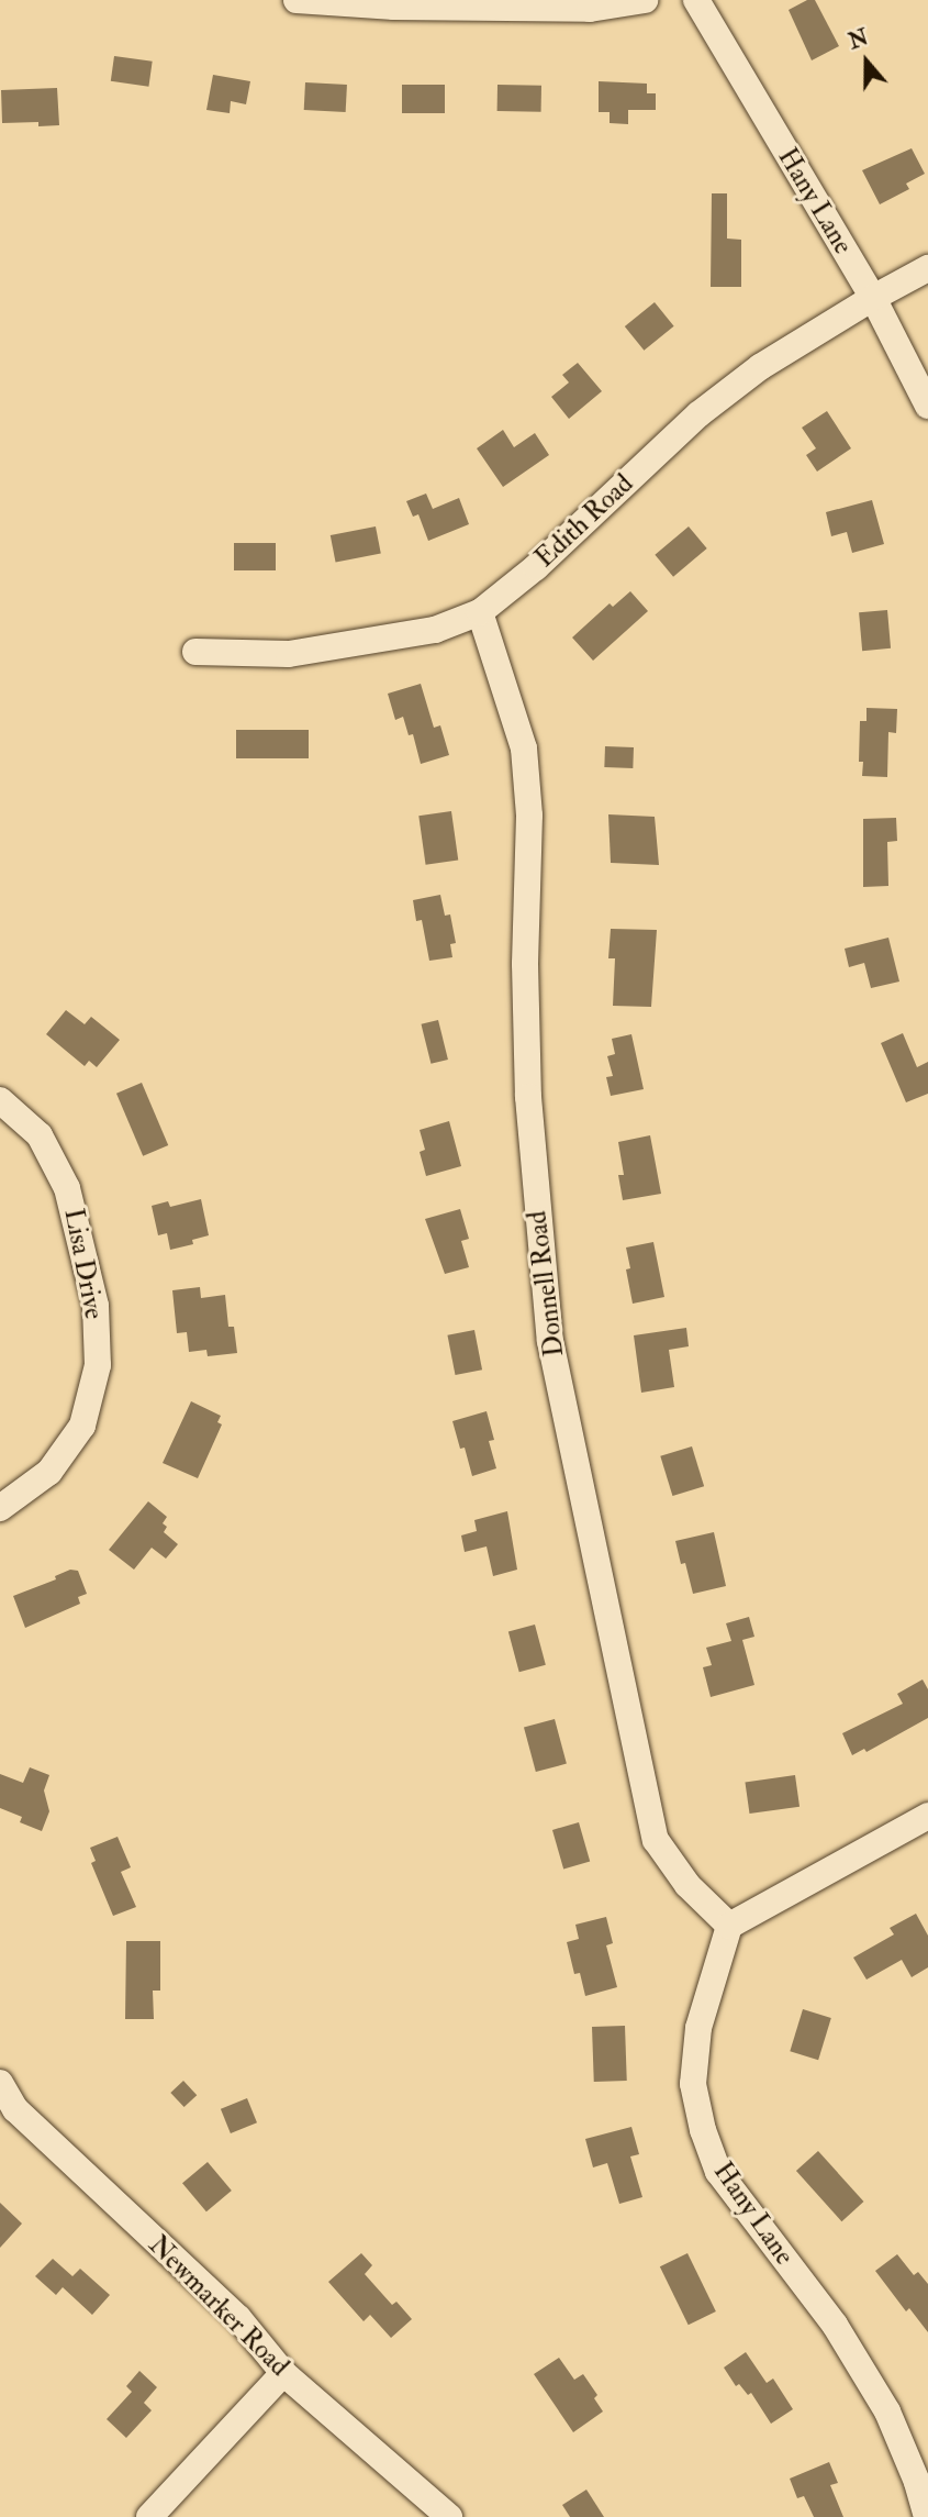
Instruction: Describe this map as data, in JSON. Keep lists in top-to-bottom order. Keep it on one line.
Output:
{"streets":{"street":["Hany Lane","Edith Road","Lisa Drive","Donnell Road","Newmarker Road"]},"crossings":[["Hany Lane","Edith Road"],["Hany Lane","Donnell Road"],["Edith Road","Donnell Road"]],"north":"top"}
